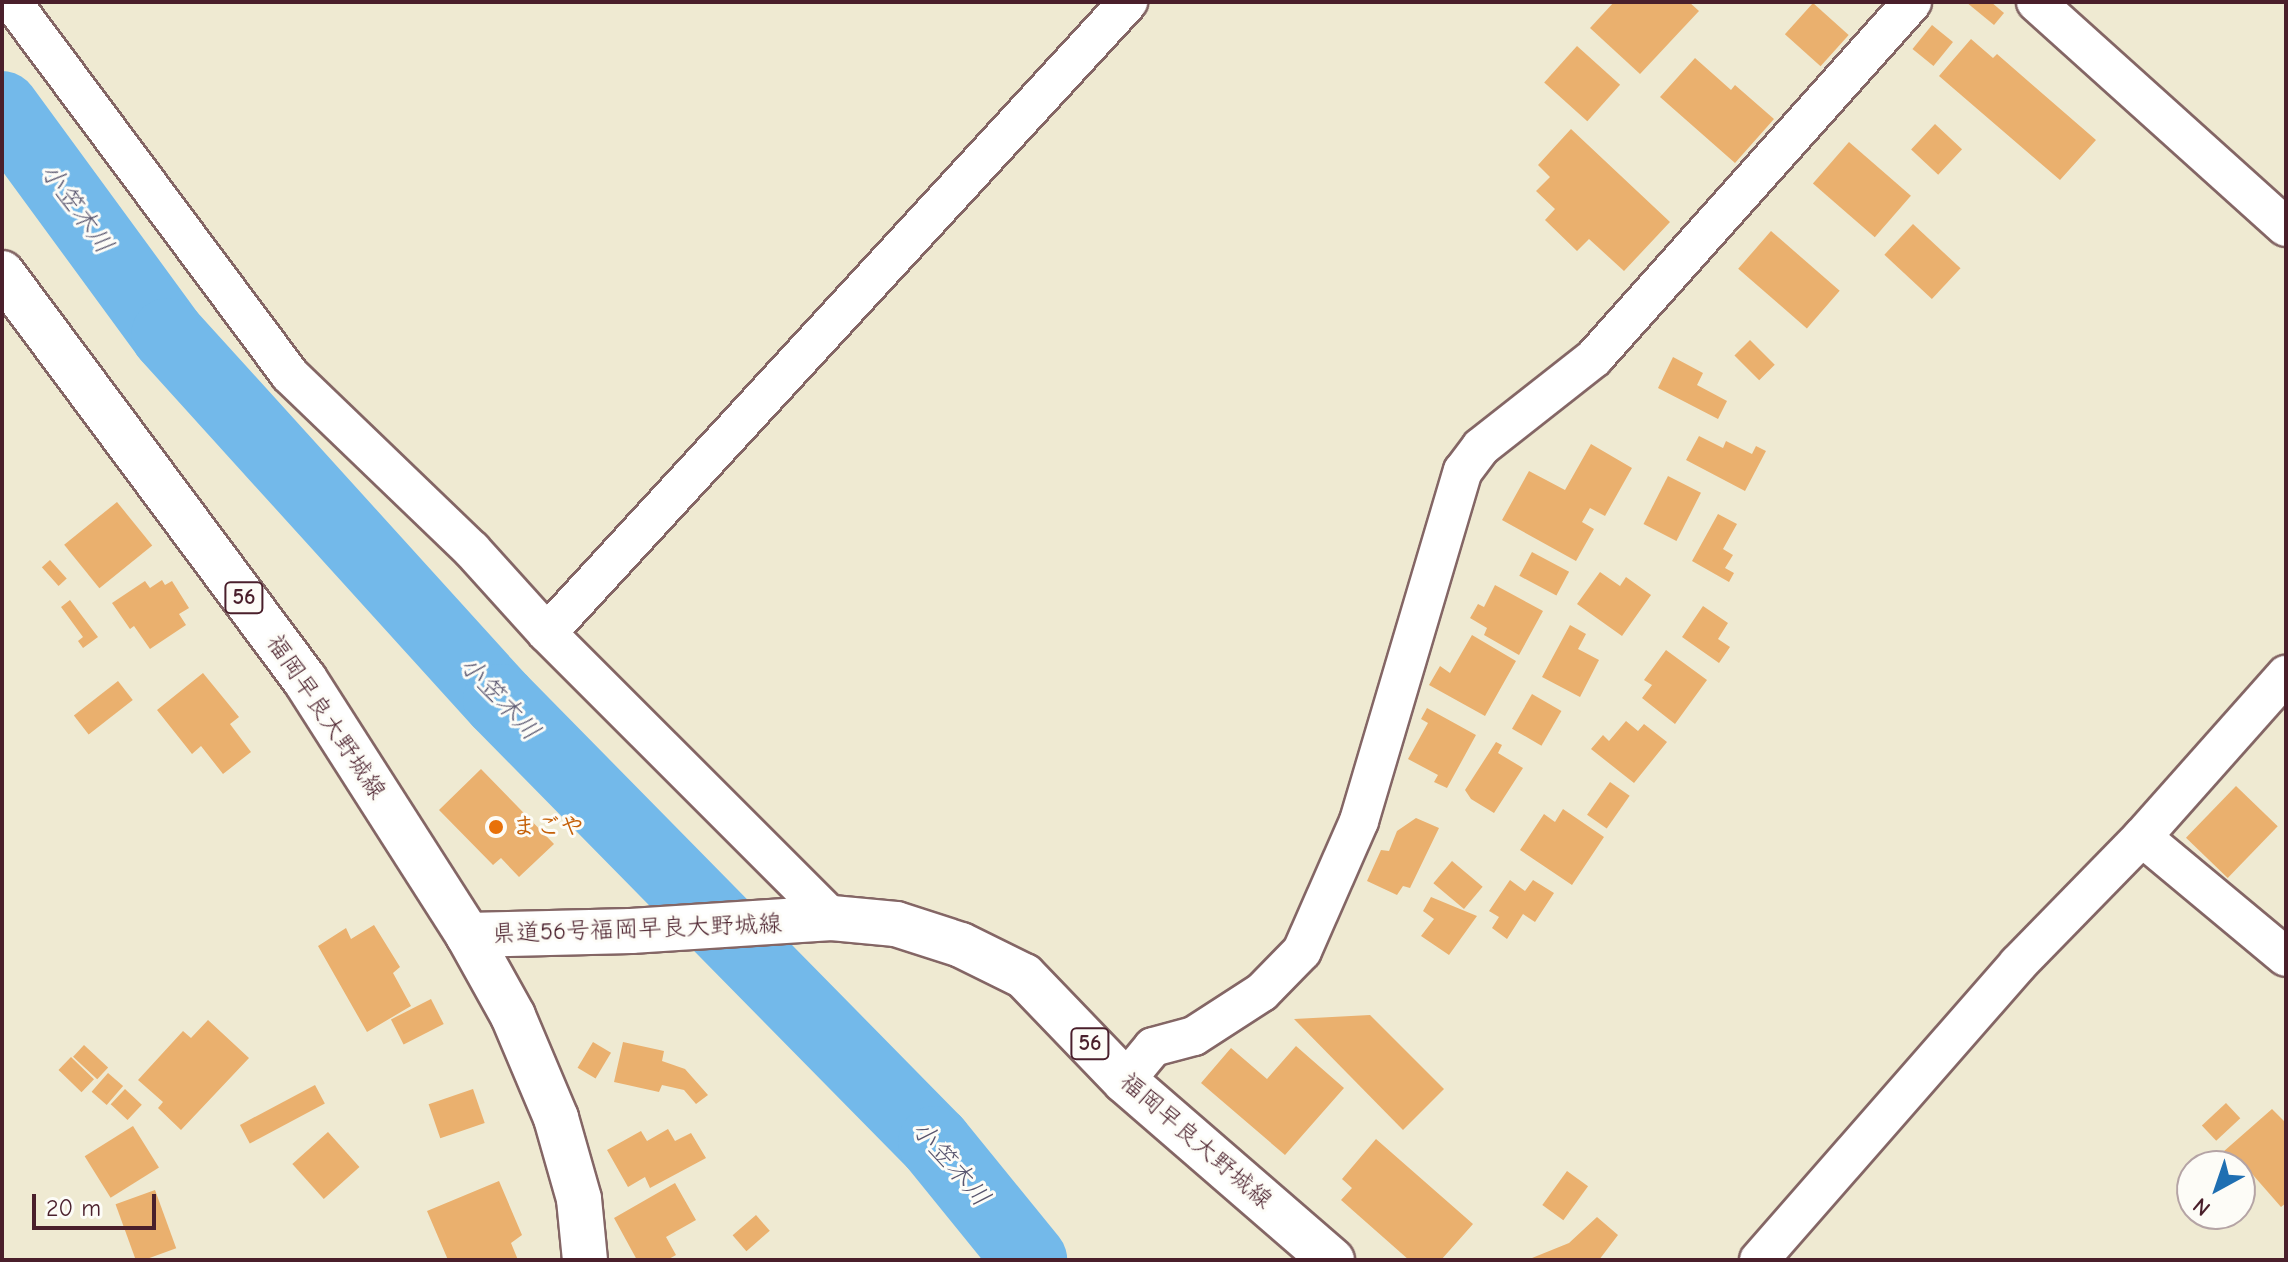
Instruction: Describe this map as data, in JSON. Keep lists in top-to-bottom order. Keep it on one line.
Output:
{"streets":{"main road":["56","福岡早良大野城線","県道56号福岡早良大野城線"]},"crossings":[["福岡早良大野城線","県道56号福岡早良大野城線"]],"water":["小笠木川"],"places":["まごや"],"scale_bar":"20 m","north":"bottom left"}
